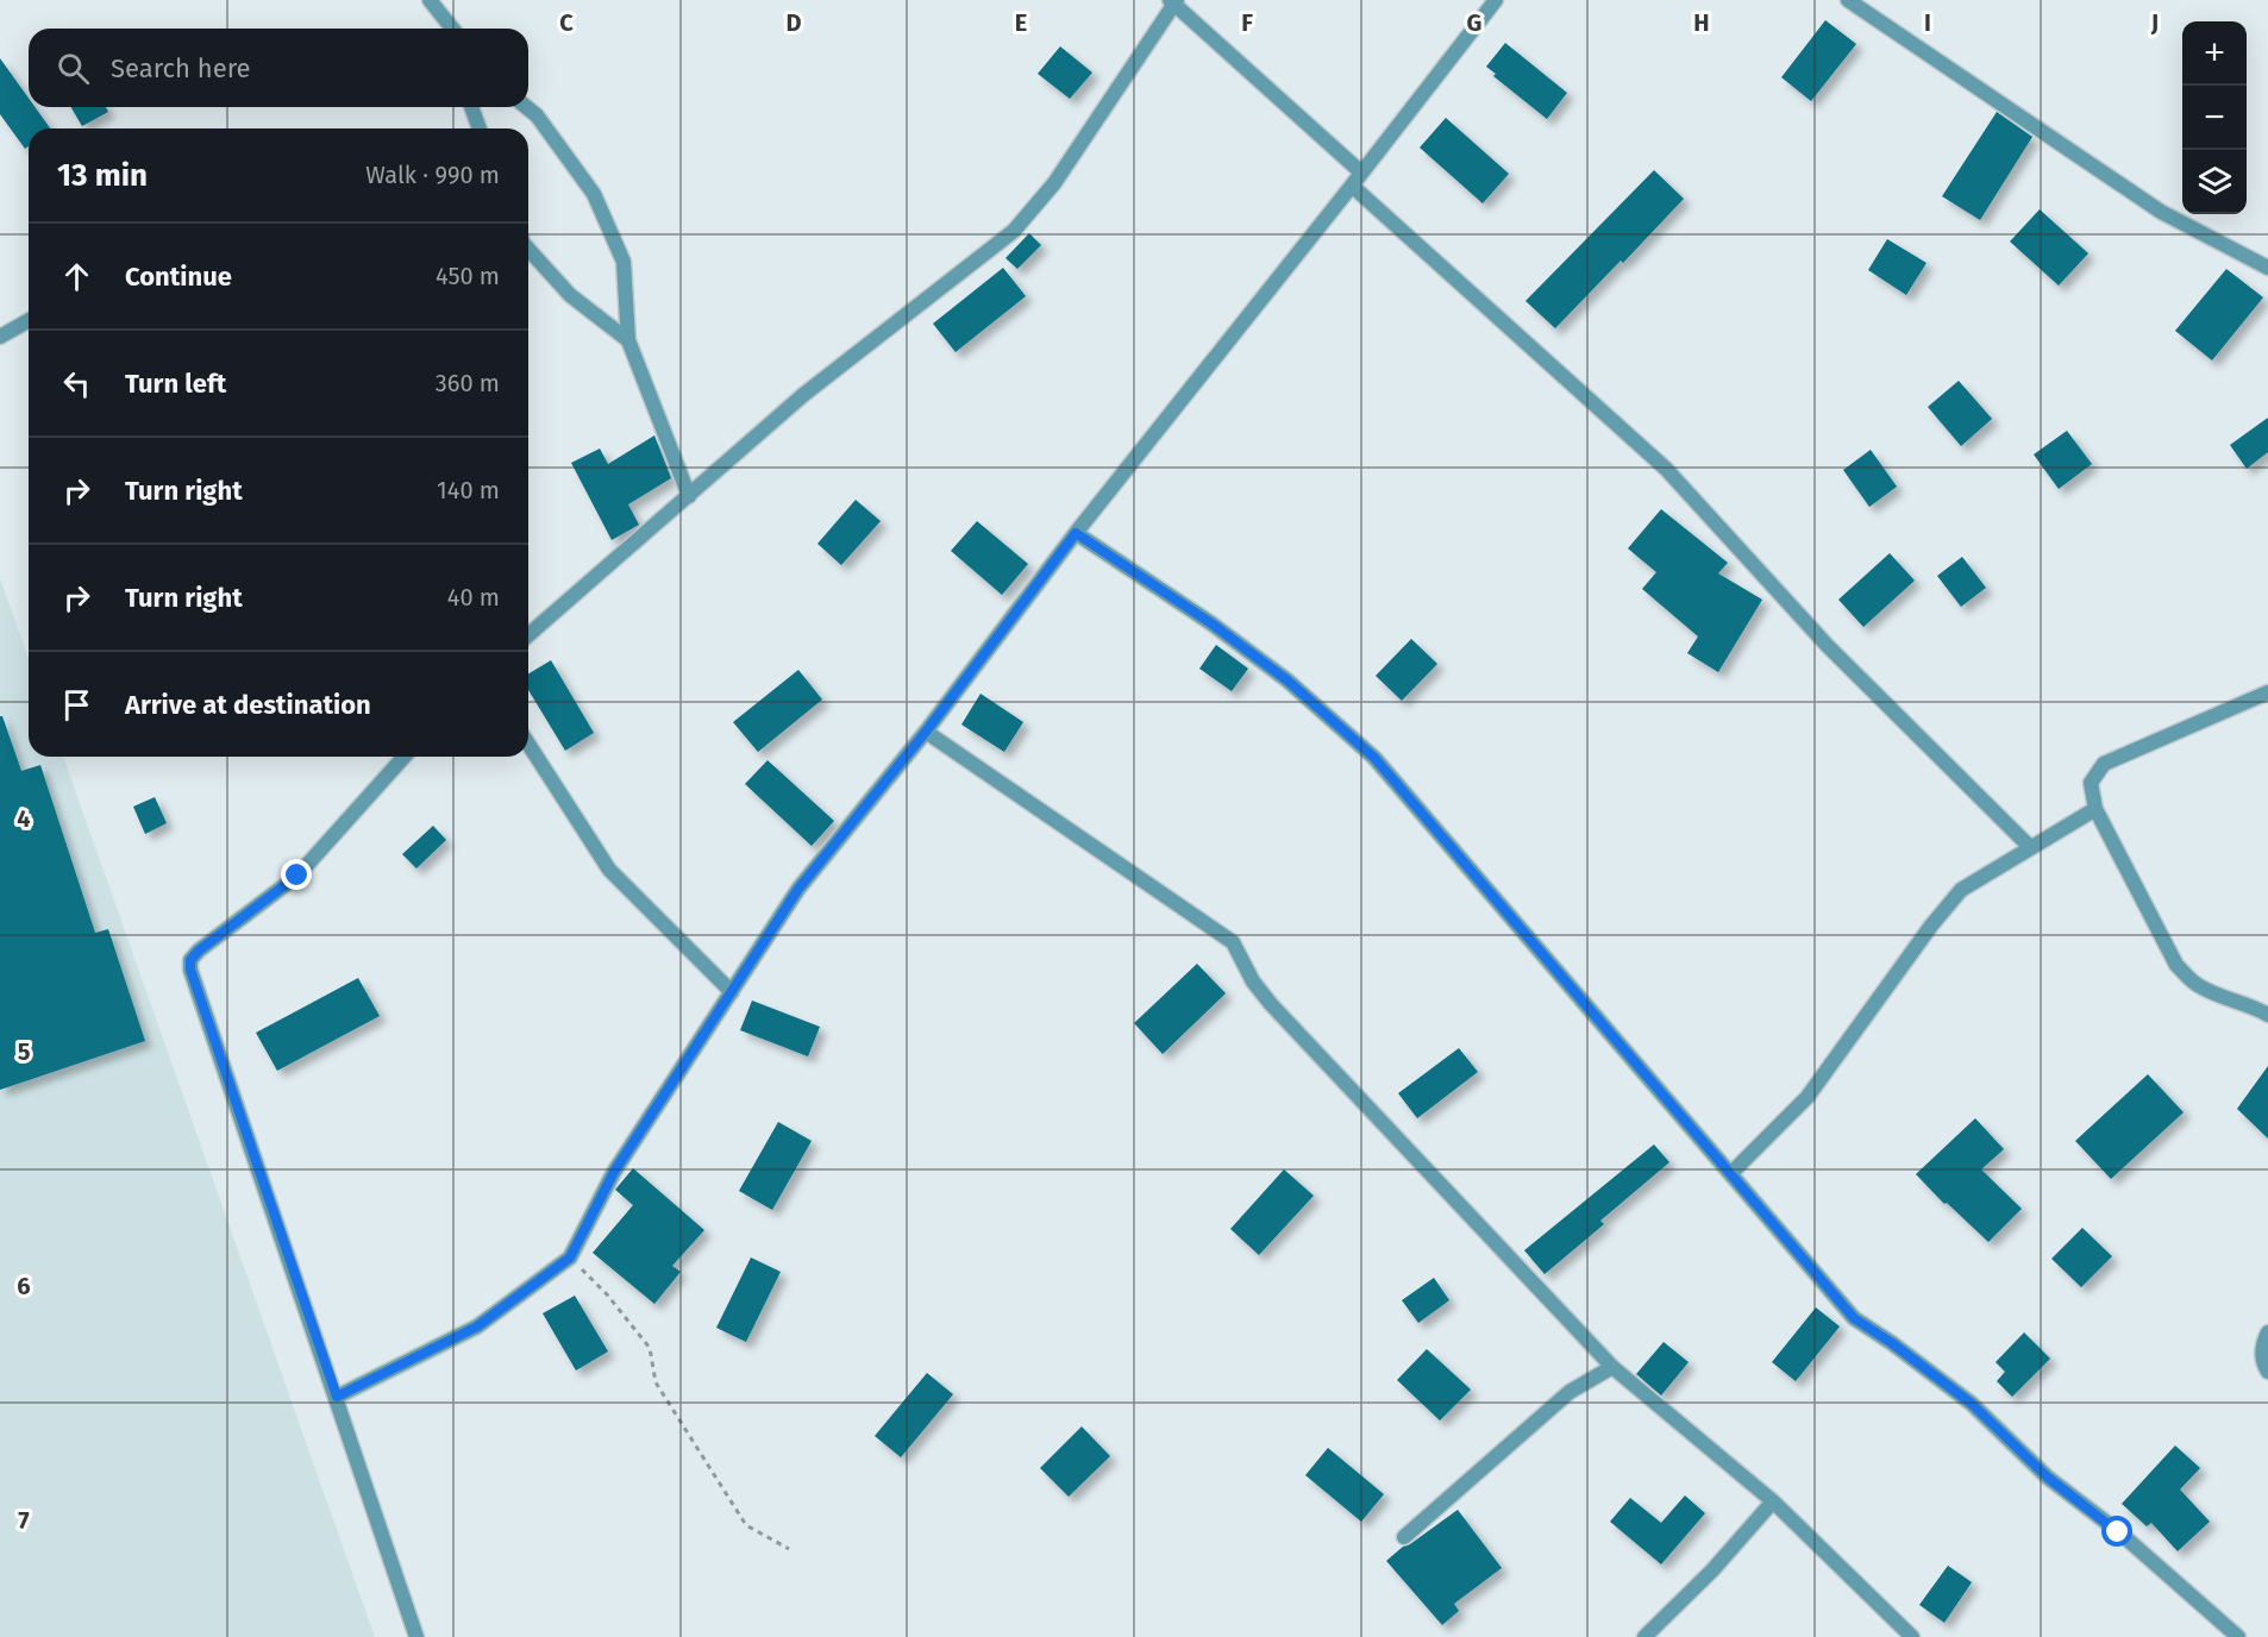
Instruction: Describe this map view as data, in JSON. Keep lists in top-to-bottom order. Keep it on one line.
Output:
{"page":{"map_buttons":["+","−"],"search":"Search here","heading":["13 min","Walk · 990 m"],"list":[["Continue","450 m"],["Turn left","360 m"],["Turn right","140 m"],["Turn right","40 m"],"Arrive at destination"]},"grid":{"columns":["C","D","E","F","G","H","I","J"],"rows":["4","5","6","7"]}}
